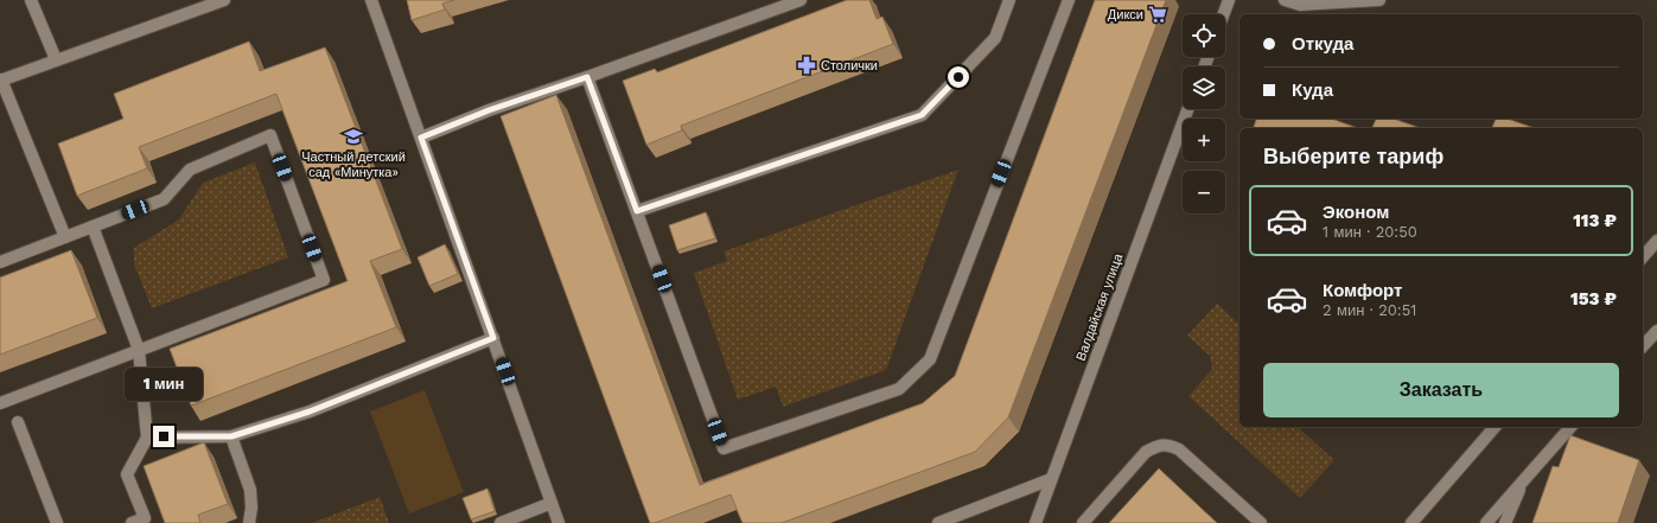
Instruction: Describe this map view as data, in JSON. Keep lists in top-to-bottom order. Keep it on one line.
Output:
{"streets":{"street":["Валдайская улица"]},"places":{"supermarket":["Дикси"],"pharmacy":["Столички"],"school or university":["Частный детский сад «Минутка»"]},"page":{"map_buttons":["+","−"],"banner":["Откуда","Куда"],"heading":"Выберите тариф","list":[{"name":"Эконом","note":"1 мин · 20:50","value":"113 ₽"},{"name":"Комфорт","note":"2 мин · 20:51","value":"153 ₽"}],"buttons":"Заказать","bubble":"1 мин"}}
